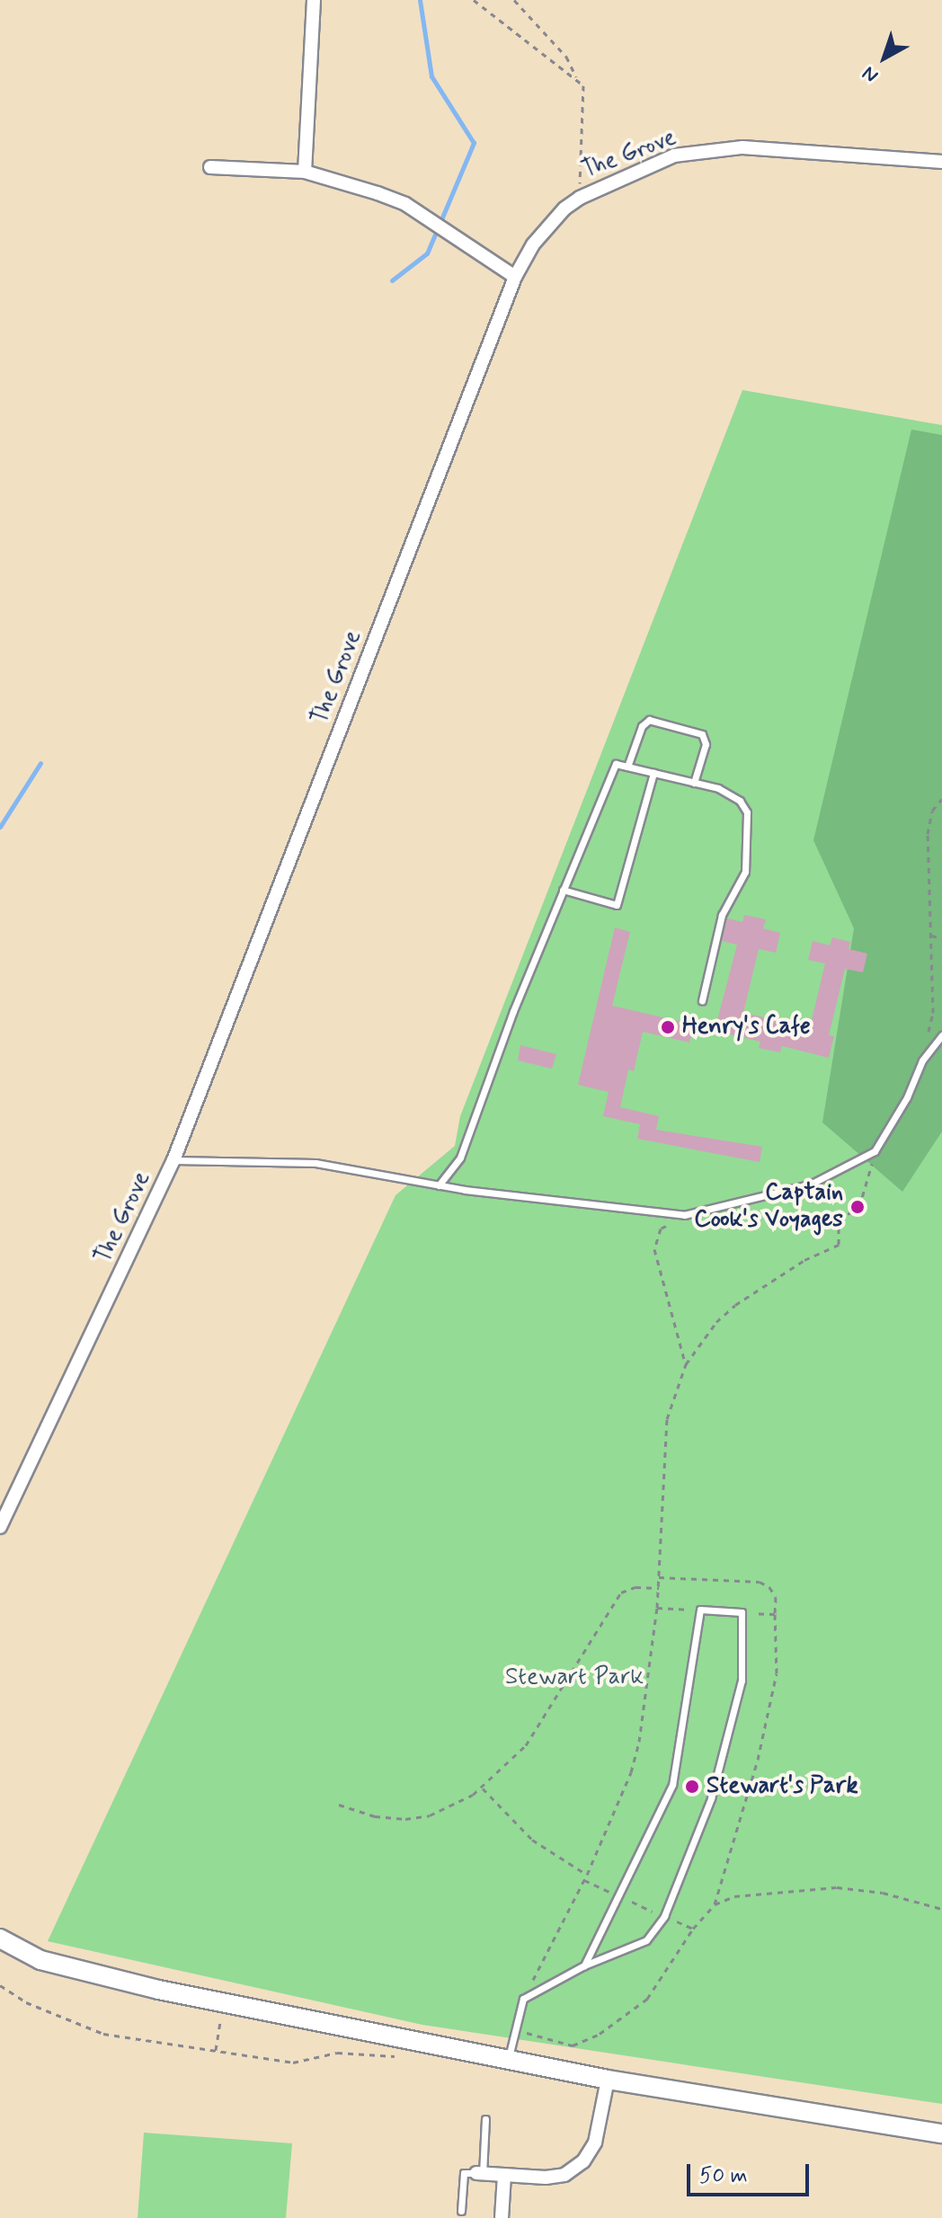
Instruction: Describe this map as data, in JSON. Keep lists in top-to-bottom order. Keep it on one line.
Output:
{"streets":{"street":["The Grove"]},"parks":["Stewart Park"],"places":["Henry's Cafe","Captain Cook's Voyages","Stewart's Park"],"scale_bar":"50 m","north":"bottom left"}
